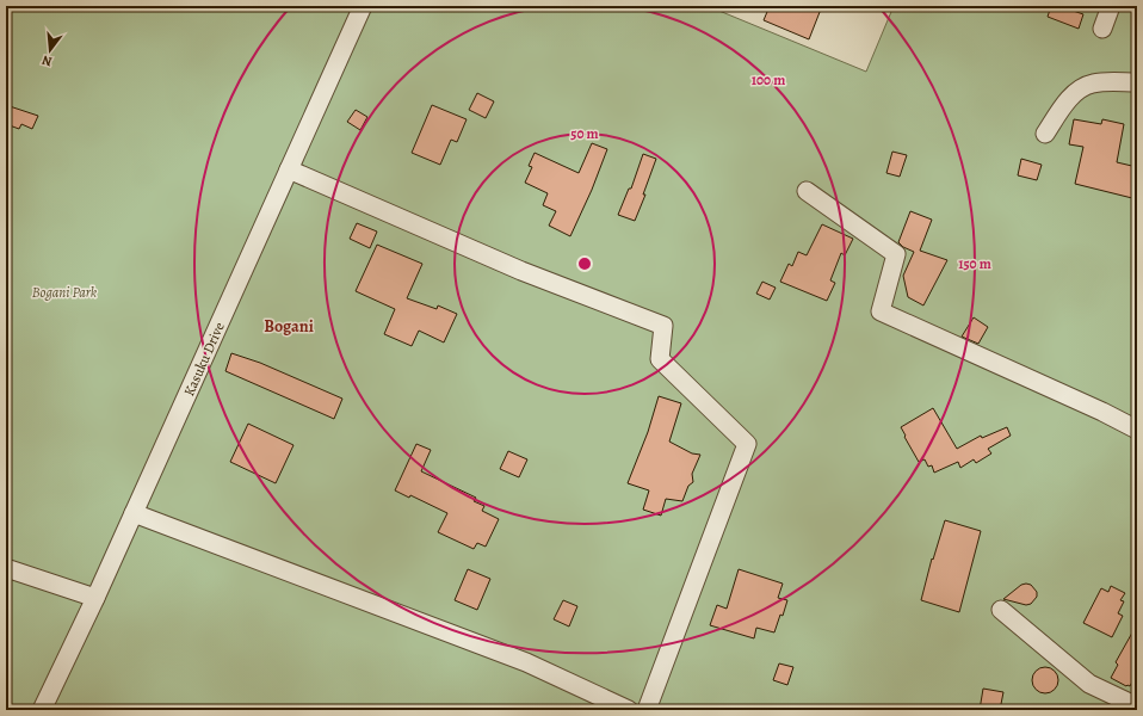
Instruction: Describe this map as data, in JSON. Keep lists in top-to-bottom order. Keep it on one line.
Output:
{"streets":{"street":["Kasuku Drive"]},"districts":["Bogani"],"parks":["Bogani Park"],"north":"bottom","rings":["100 m","50 m","150 m"]}
